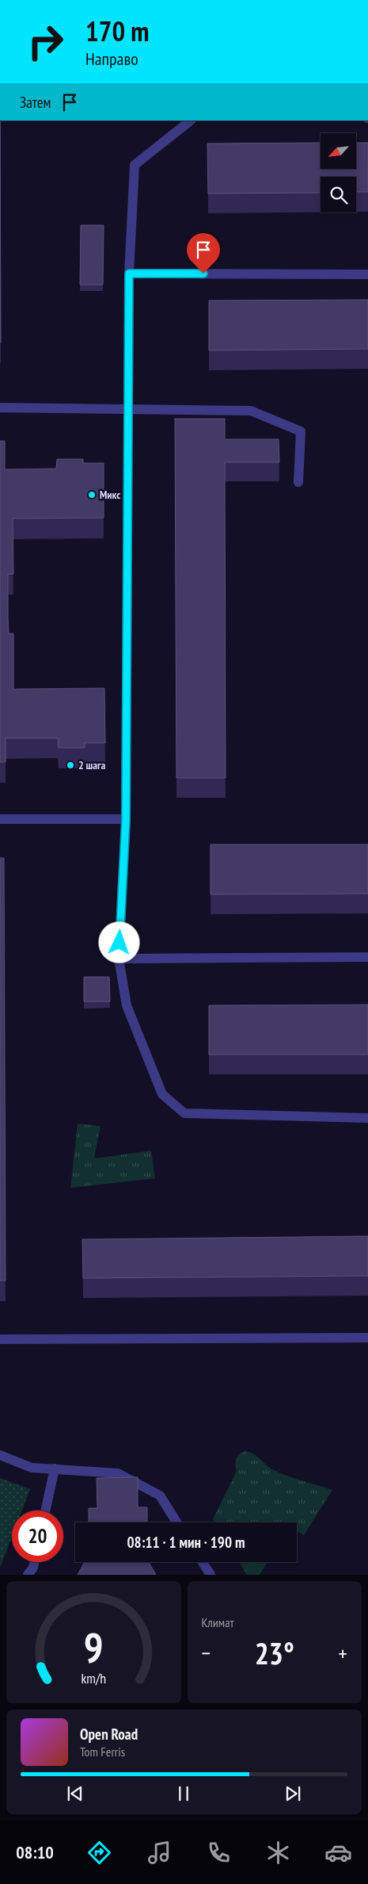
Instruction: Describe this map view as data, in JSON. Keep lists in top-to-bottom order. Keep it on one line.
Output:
{"places":["Микс","2 шага"],"north":"bottom left","page":{"turn":["170 m","Направо"],"then":"Затем","limit":"20","trip":"08:11 · 1 мин · 190 m","tile":"Климат","heat":["−","23°","+"],"song":["Open Road","Tom Ferris"],"tabs":"08:10","gauge":["9","km/h"]}}
